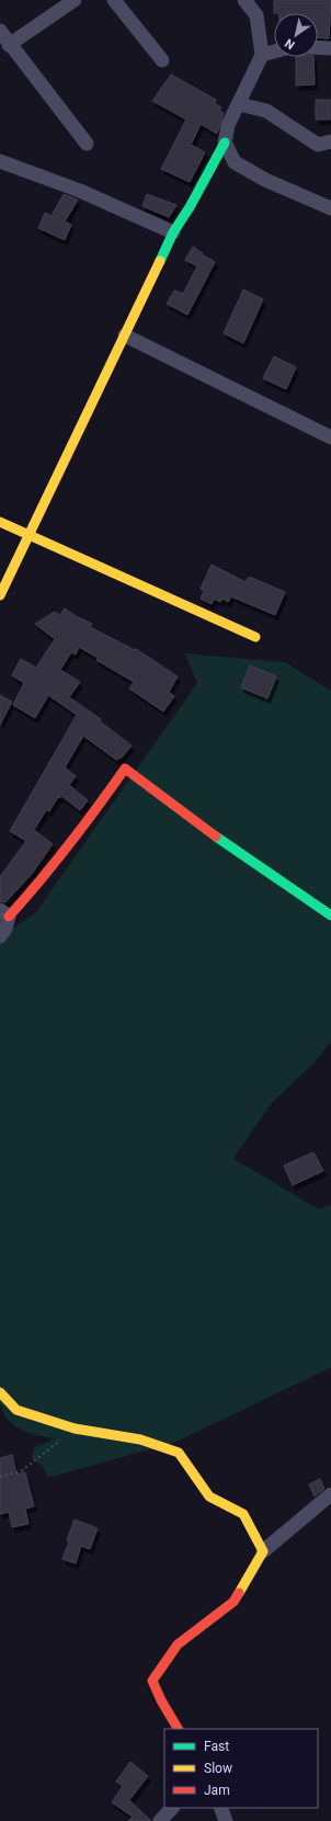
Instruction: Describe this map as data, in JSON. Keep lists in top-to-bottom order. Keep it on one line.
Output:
{"legend":["Fast","Slow","Jam"],"north":"bottom left"}
